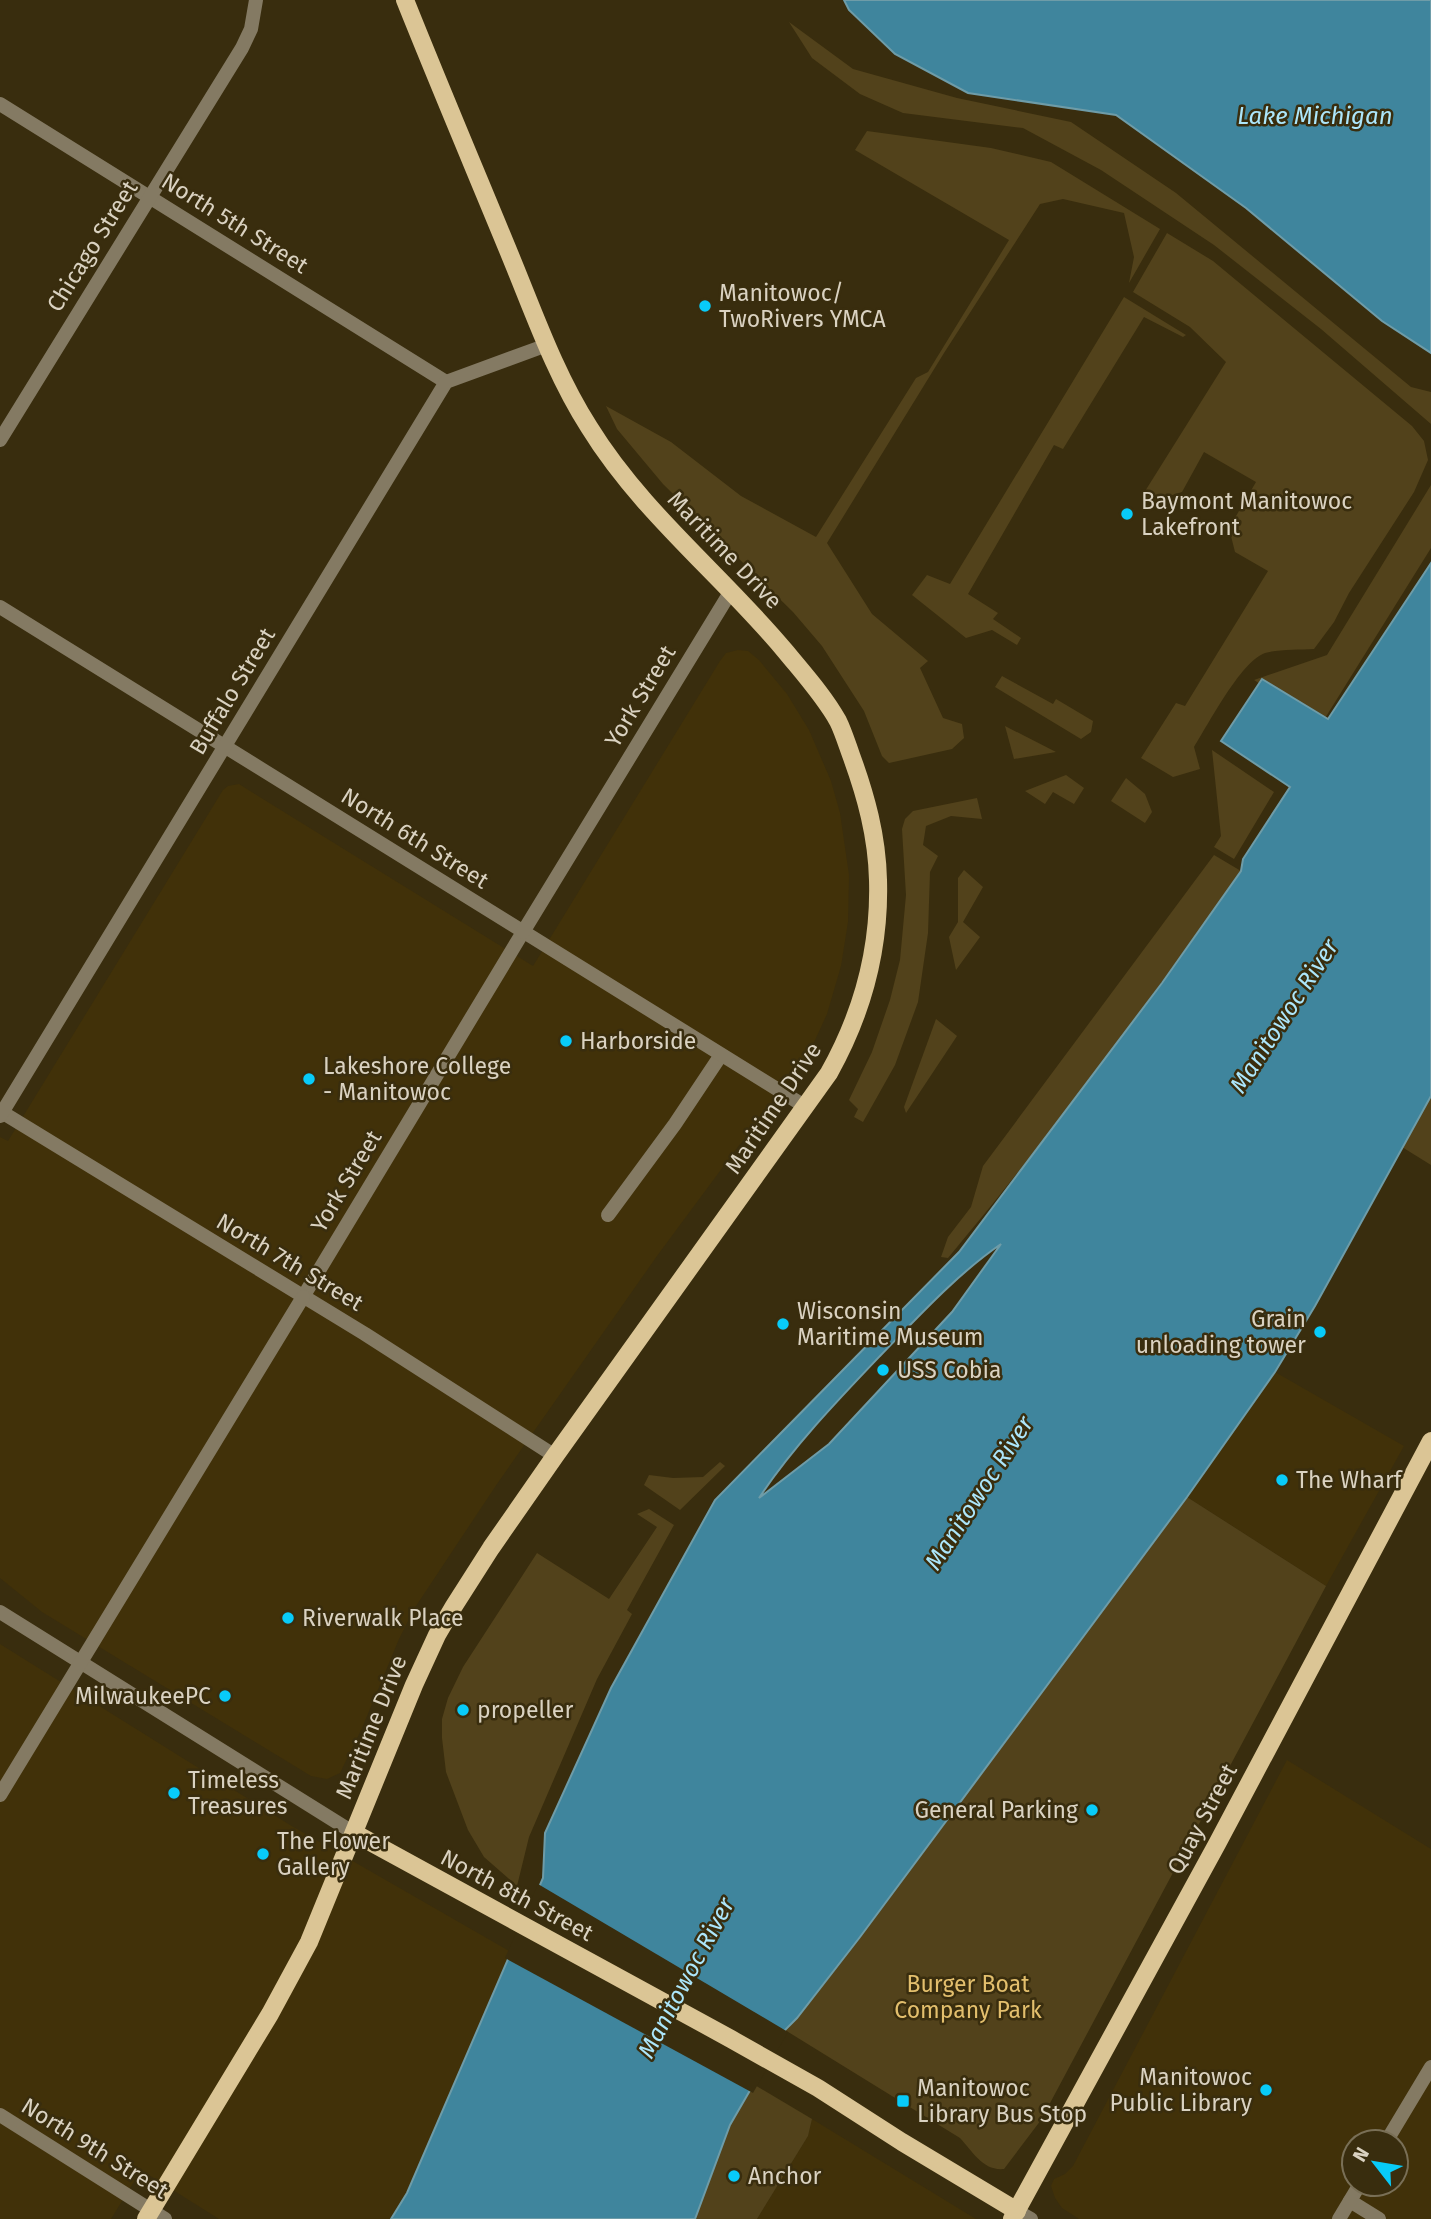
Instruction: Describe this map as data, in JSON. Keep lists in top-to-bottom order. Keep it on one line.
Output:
{"streets":{"main road":["Maritime Drive","Quay Street","North 8th Street"],"street":["North 5th Street","Chicago Street","Buffalo Street","York Street","North 6th Street","North 7th Street","North 9th Street"]},"crossings":[["North 5th Street","Chicago Street"],["North 5th Street","Buffalo Street"],["Maritime Drive","York Street"],["Maritime Drive","North 6th Street"],["Maritime Drive","North 7th Street"],["Maritime Drive","North 8th Street"],["Maritime Drive","North 9th Street"],["Buffalo Street","North 6th Street"],["Buffalo Street","North 7th Street"],["York Street","North 6th Street"],["York Street","North 7th Street"],["York Street","North 8th Street"],["Quay Street","North 8th Street"]],"water":["Lake Michigan","Manitowoc River"],"parks":["Burger Boat Company Park"],"places":{"other":["Manitowoc/ TwoRivers YMCA","Baymont Manitowoc Lakefront","Harborside","Lakeshore College - Manitowoc","Wisconsin Maritime Museum","Grain unloading tower","USS Cobia","The Wharf","Riverwalk Place","MilwaukeePC","propeller","Timeless Treasures","General Parking","The Flower Gallery","Manitowoc Public Library","Anchor"],"transit":["Manitowoc Library Bus Stop"]},"north":"top left"}
